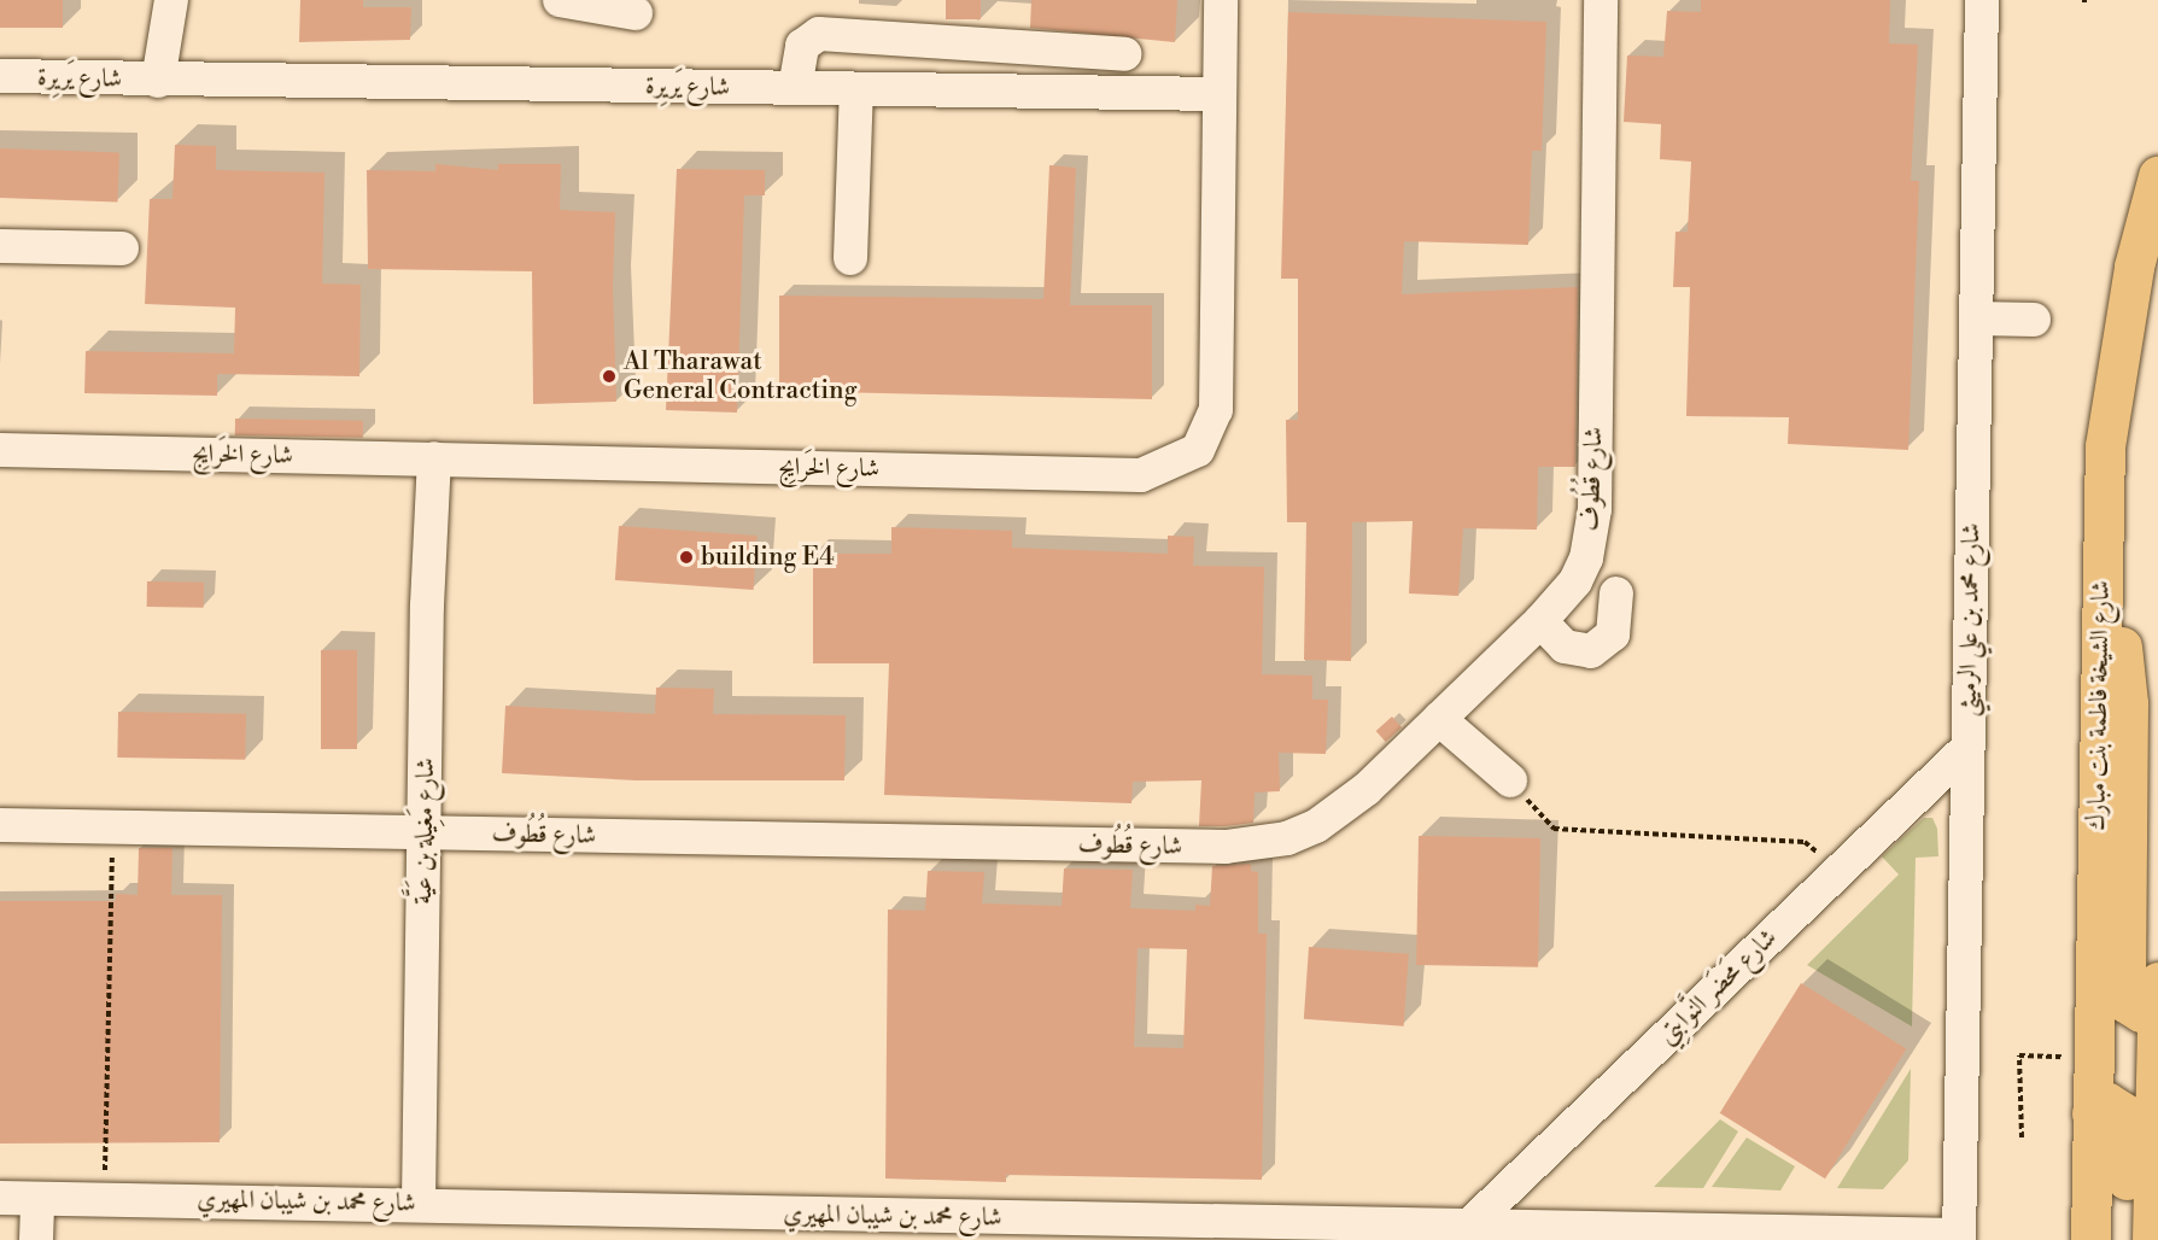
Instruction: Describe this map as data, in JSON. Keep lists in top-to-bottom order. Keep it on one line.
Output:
{"streets":{"main road":["شارع الشيخة فاطمة بنت مبارك"],"street":["شارع يَريِرة","شارع الخَرايِج","شارع قُطُوف","شارع محمد بن علي الرميثي","شارع مَغِيلة بن عَيَّة","شارع مَحضَر النَّوابتِي","شارع محمد بن شيبان المهيري"]},"crossings":[["شارع يَريِرة","شارع الخَرايِج"],["شارع الخَرايِج","شارع مَغِيلة بن عَيَّة"],["شارع قُطُوف","شارع مَغِيلة بن عَيَّة"],["شارع محمد بن علي الرميثي","شارع مَحضَر النَّوابتِي"],["شارع محمد بن علي الرميثي","شارع محمد بن شيبان المهيري"],["شارع مَغِيلة بن عَيَّة","شارع محمد بن شيبان المهيري"],["شارع مَحضَر النَّوابتِي","شارع محمد بن شيبان المهيري"]],"places":["Al Tharawat General Contracting","building E4"]}
